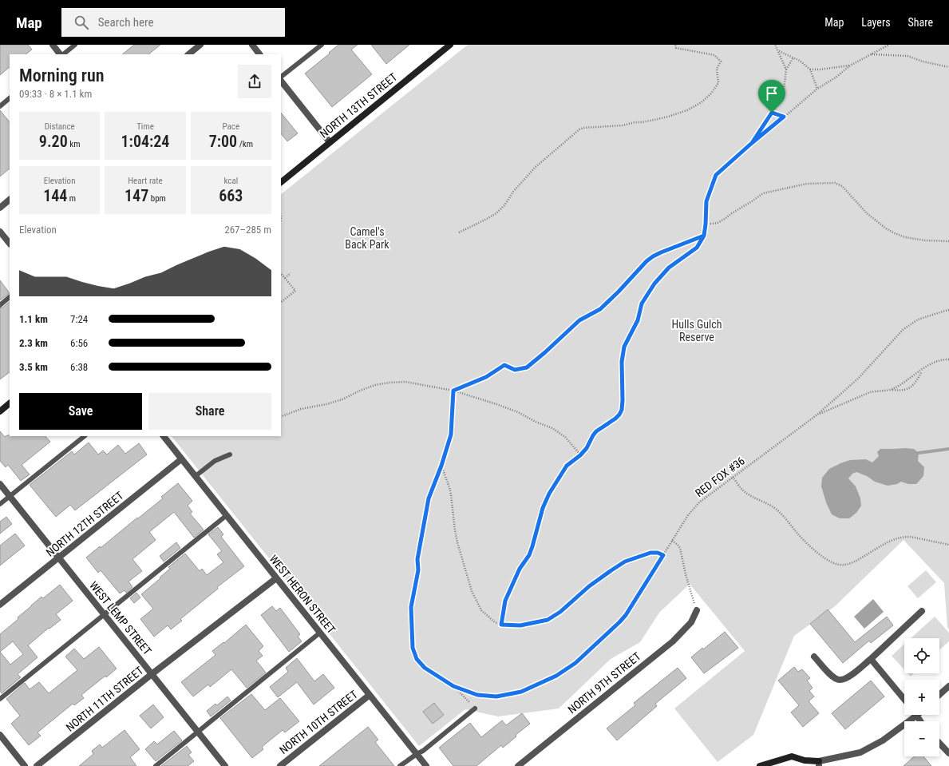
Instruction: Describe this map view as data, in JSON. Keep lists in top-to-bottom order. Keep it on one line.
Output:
{"streets":{"street":["NORTH 13TH STREET","NORTH 12TH STREET","WEST HERON STREET","WEST LEMP STREET","NORTH 9TH STREET","NORTH 11TH STREET","NORTH 10TH STREET"],"path":["RED FOX #36"]},"crossings":[["NORTH 12TH STREET","WEST HERON STREET"],["NORTH 12TH STREET","WEST LEMP STREET"],["WEST HERON STREET","NORTH 11TH STREET"],["WEST HERON STREET","NORTH 10TH STREET"],["WEST LEMP STREET","NORTH 11TH STREET"]],"parks":["Camel's Back Park","Hulls Gulch Reserve"],"page":{"header":"Map","search":"Search here","nav":["Map","Layers","Share"],"heading":["Morning run","09:33 · 8 × 1.1 km"],"stats":[["Distance","9.20 km"],["Time","1:04:24"],["Pace","7:00 /km"],["Elevation","144 m"],["Heart rate","147 bpm"],["kcal","663"]],"chart":["Elevation","267–285 m"],"list":[{"name":"1.1 km","note":"7:24"},{"name":"2.3 km","note":"6:56"},{"name":"3.5 km","note":"6:38"}],"buttons":["Save","Share"],"map_buttons":["+","−"]}}
